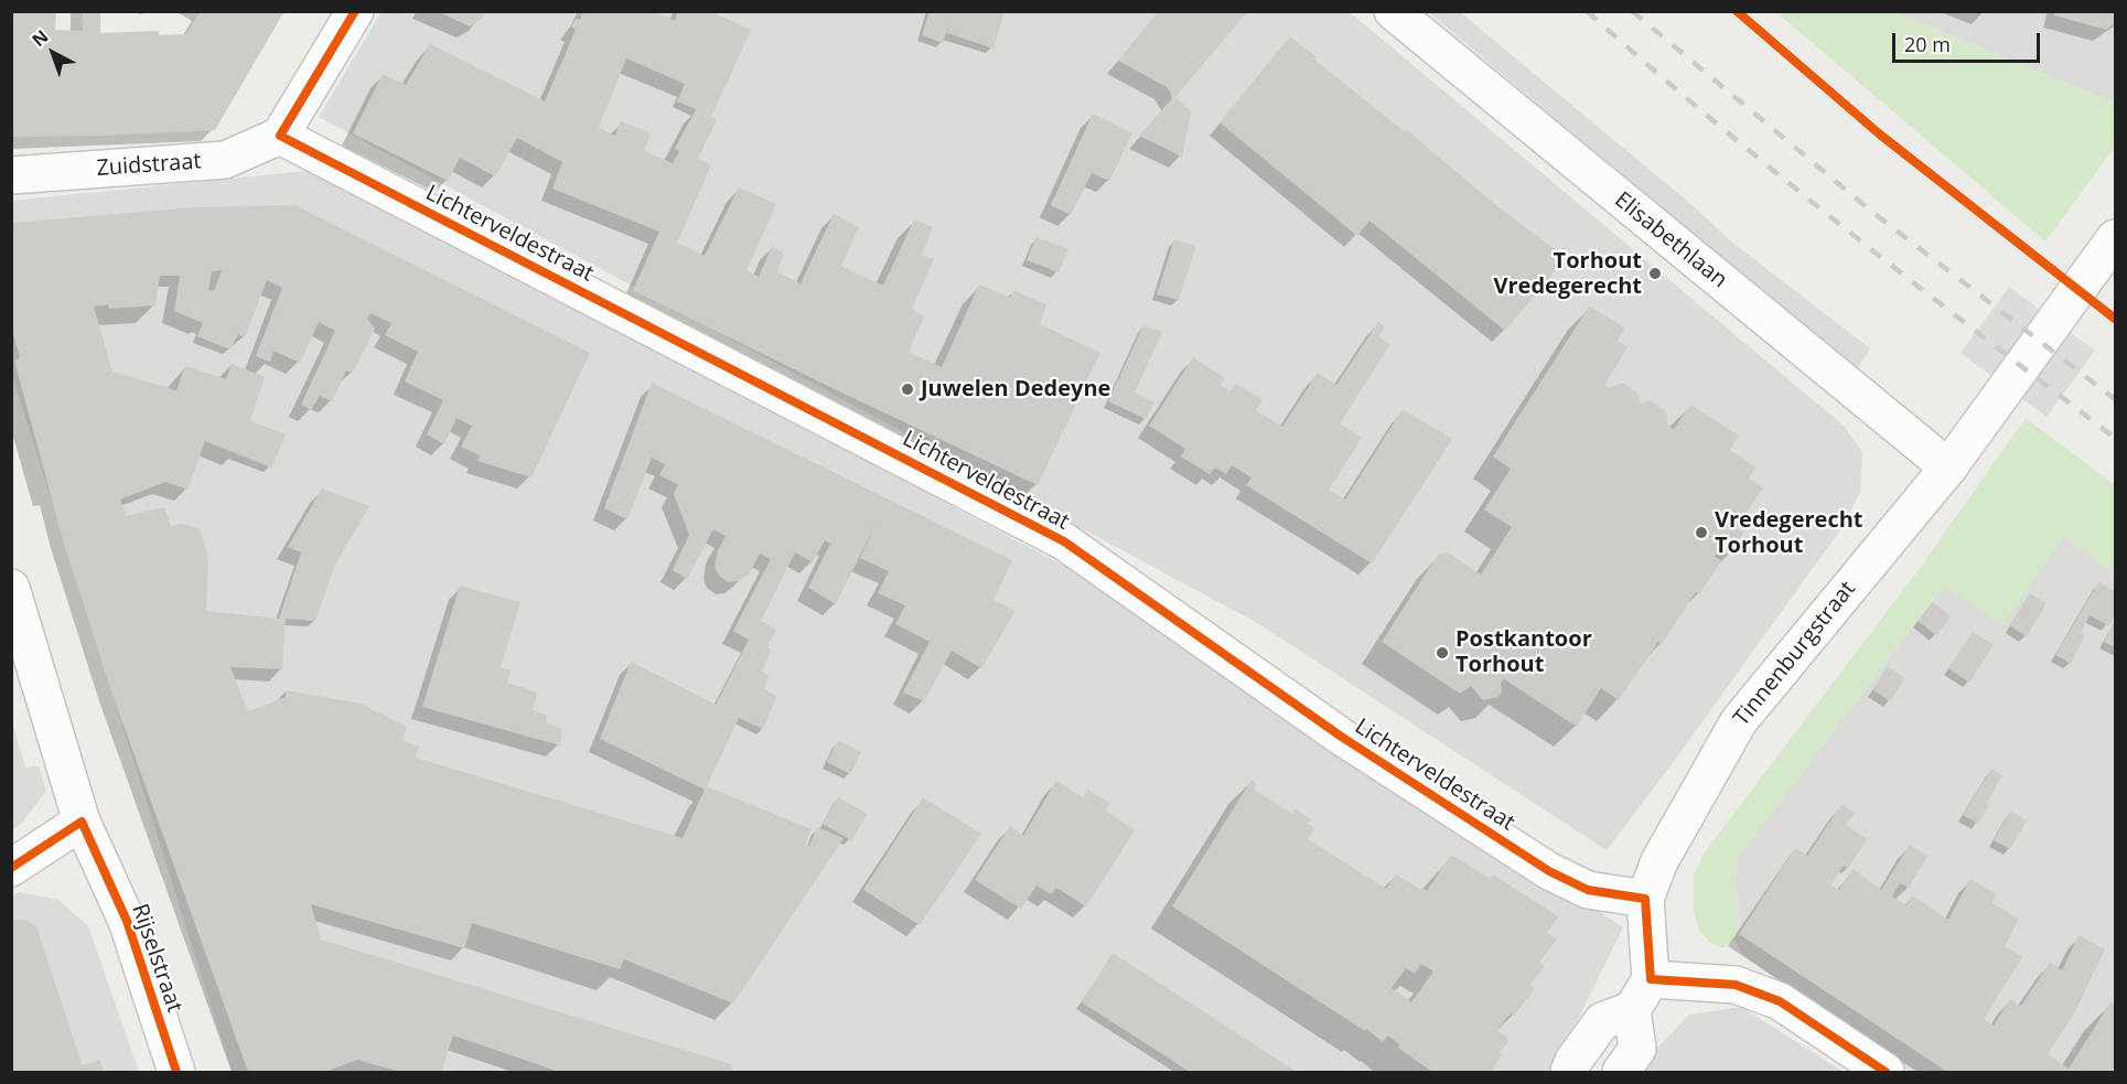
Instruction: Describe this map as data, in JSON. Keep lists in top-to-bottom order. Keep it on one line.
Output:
{"streets":{"street":["Zuidstraat","Lichterveldestraat","Elisabethlaan","Tinnenburgstraat","Rijselstraat"]},"crossings":[["Zuidstraat","Lichterveldestraat"],["Lichterveldestraat","Tinnenburgstraat"],["Elisabethlaan","Tinnenburgstraat"]],"places":["Torhout Vredegerecht","Juwelen Dedeyne","Vredegerecht Torhout","Postkantoor Torhout"],"scale_bar":"20 m","north":"top left"}
